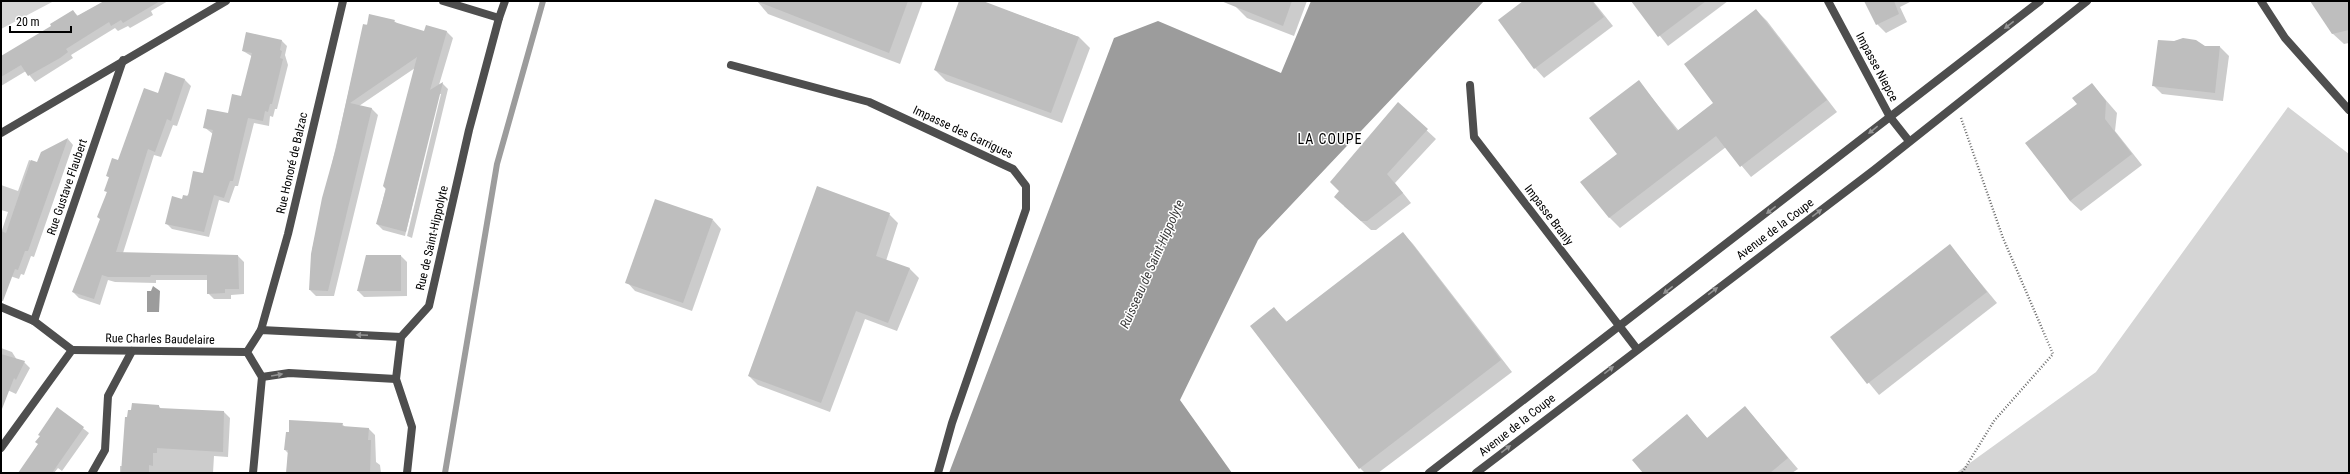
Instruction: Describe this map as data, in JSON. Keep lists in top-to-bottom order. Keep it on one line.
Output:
{"streets":{"street":["Impasse Niepce","Impasse des Garrigues","Rue Honoré de Balzac","Rue Gustave Flaubert","Impasse Branly","Avenue de la Coupe","Rue de Saint-Hippolyte","Rue Charles Baudelaire"]},"crossings":[["Impasse Niepce","Avenue de la Coupe"],["Impasse Branly","Avenue de la Coupe"]],"districts":["LA COUPE"],"water":["Ruisseau de Saint-Hippolyte"],"scale_bar":"20 m"}
